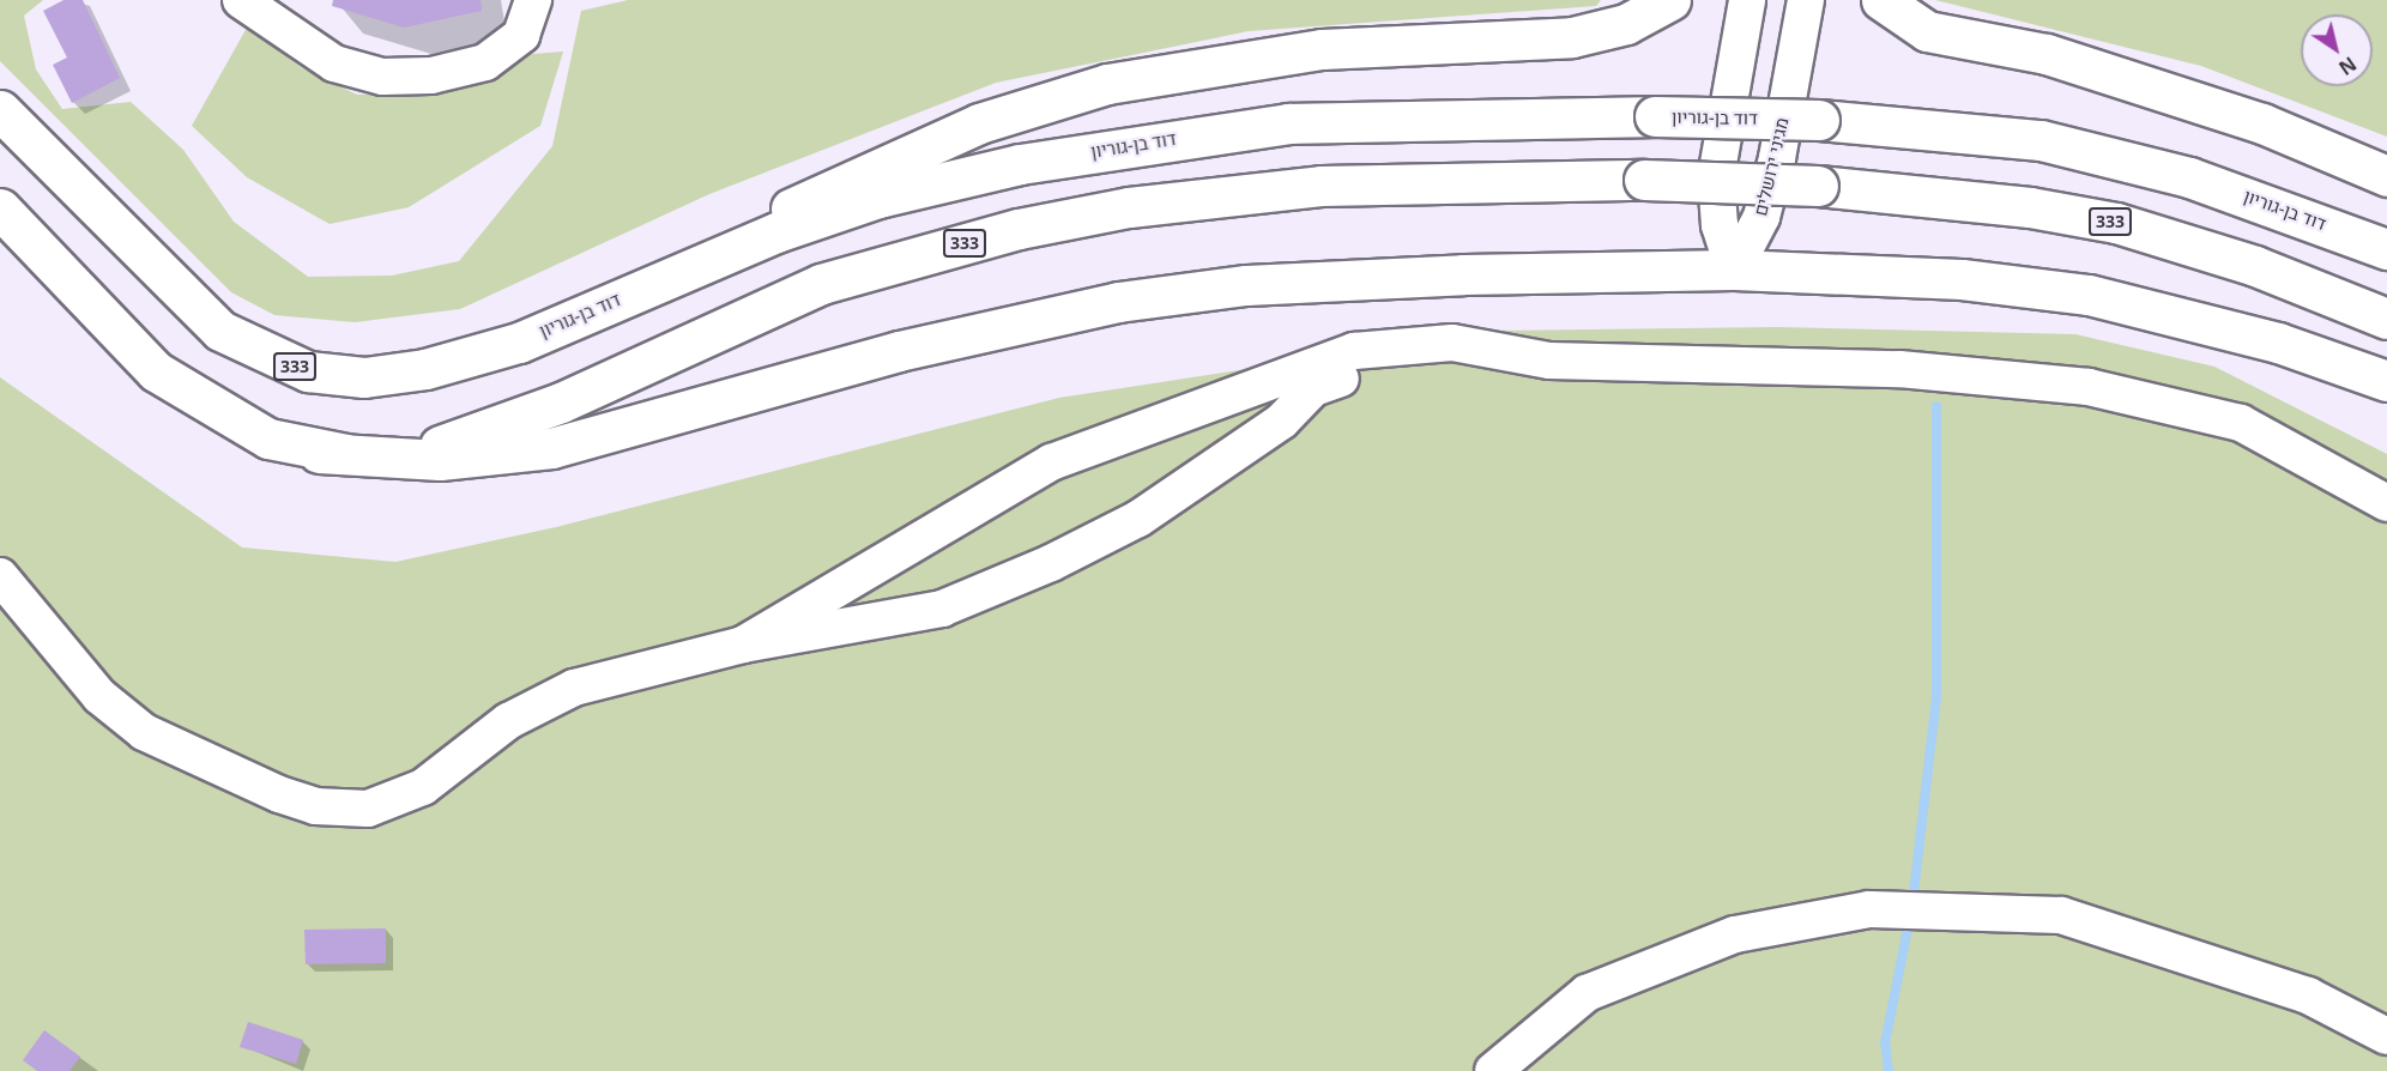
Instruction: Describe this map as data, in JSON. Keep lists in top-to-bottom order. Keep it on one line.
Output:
{"streets":{"main road":["דוד בן-גוריון","333"],"street":["מגיני ירושלים"]},"north":"bottom right"}
